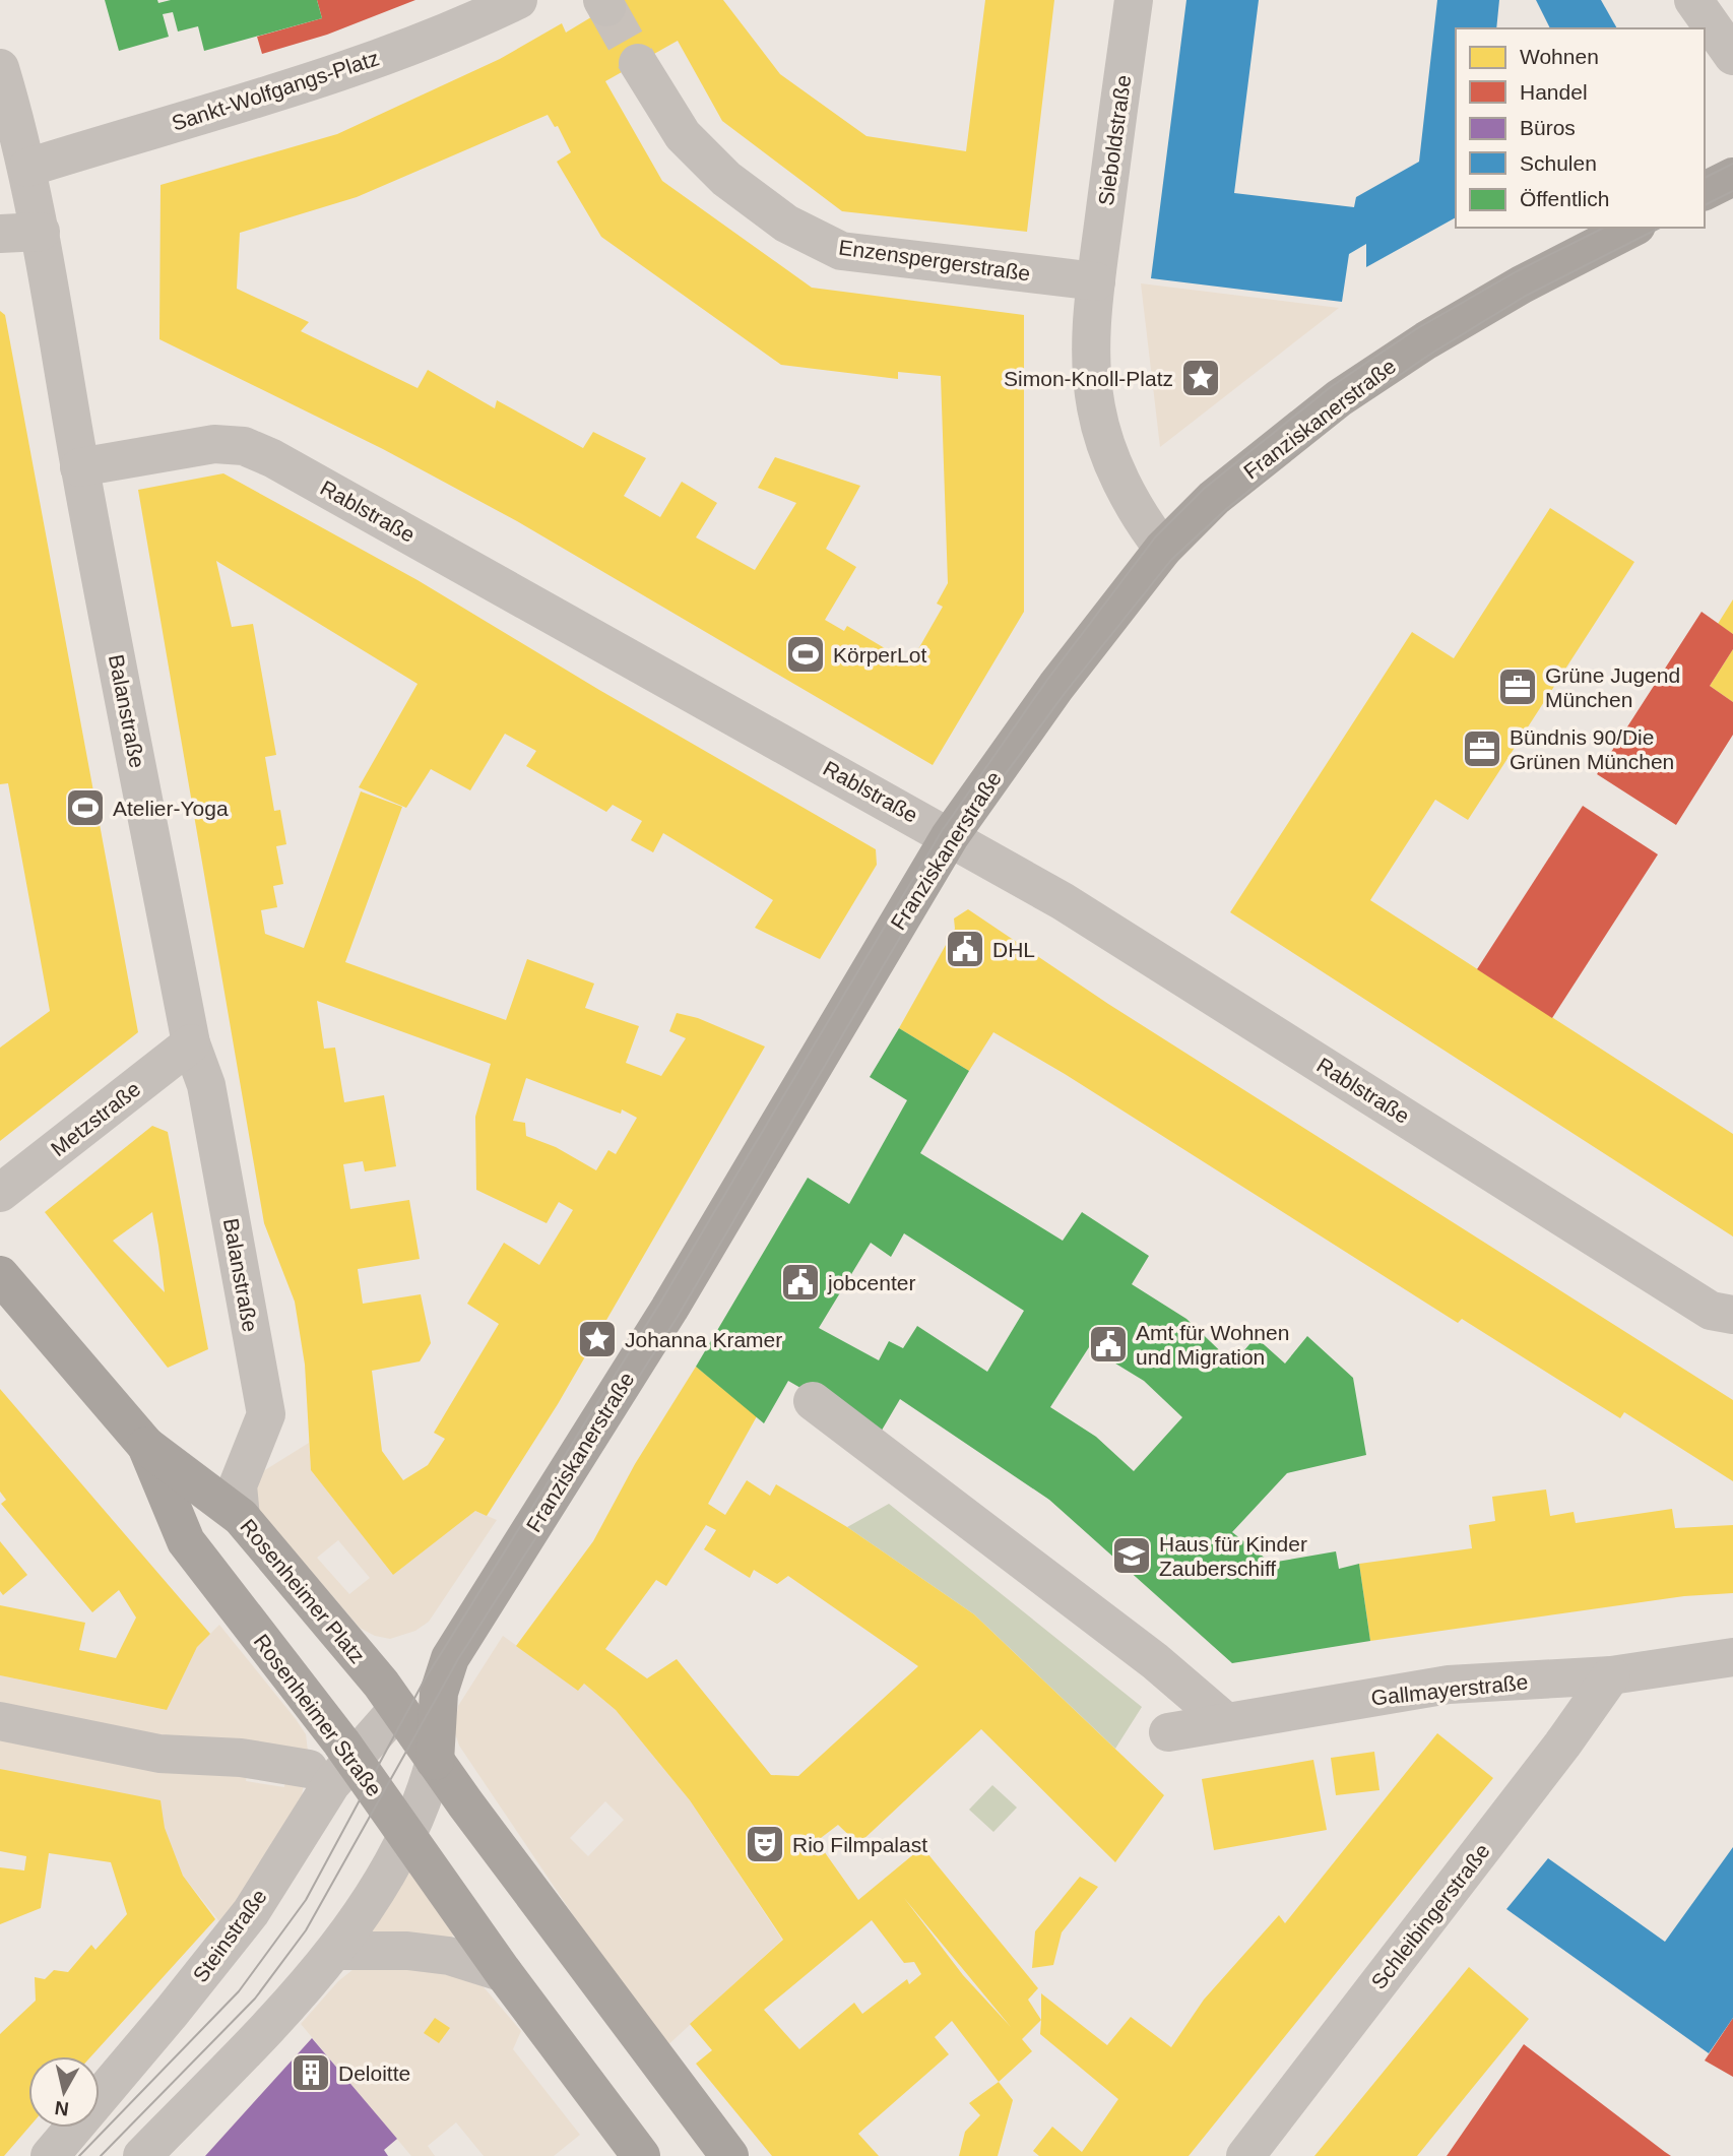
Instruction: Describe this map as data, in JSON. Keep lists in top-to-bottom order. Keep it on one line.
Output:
{"streets":{"main road":["Franziskanerstraße","Rosenheimer Platz","Rosenheimer Straße"],"street":["Sankt-Wolfgangs-Platz","Sieboldstraße","Enzenspergerstraße","Rablstraße","Balanstraße","Metzstraße","Gallmayerstraße","Schleibingerstraße","Steinstraße"]},"crossings":[["Sankt-Wolfgangs-Platz","Balanstraße"],["Sieboldstraße","Enzenspergerstraße"],["Franziskanerstraße","Rablstraße"],["Franziskanerstraße","Rosenheimer Platz"],["Franziskanerstraße","Steinstraße"],["Rablstraße","Balanstraße"],["Balanstraße","Metzstraße"],["Balanstraße","Rosenheimer Platz"],["Rosenheimer Platz","Rosenheimer Straße"],["Rosenheimer Platz","Steinstraße"],["Gallmayerstraße","Schleibingerstraße"],["Rosenheimer Straße","Steinstraße"]],"places":{"place":["Simon-Knoll-Platz","Johanna Kramer"],"sports":["KörperLot","Atelier-Yoga"],"office":["Grüne Jugend München","Bündnis 90/Die Grünen München"],"public building":["DHL","jobcenter","Amt für Wohnen und Migration"],"school or university":["Haus für Kinder Zauberschiff"],"theatre":["Rio Filmpalast"],"building":["Deloitte"]},"legend":["Wohnen","Handel","Büros","Schulen","Öffentlich"],"north":"bottom"}
